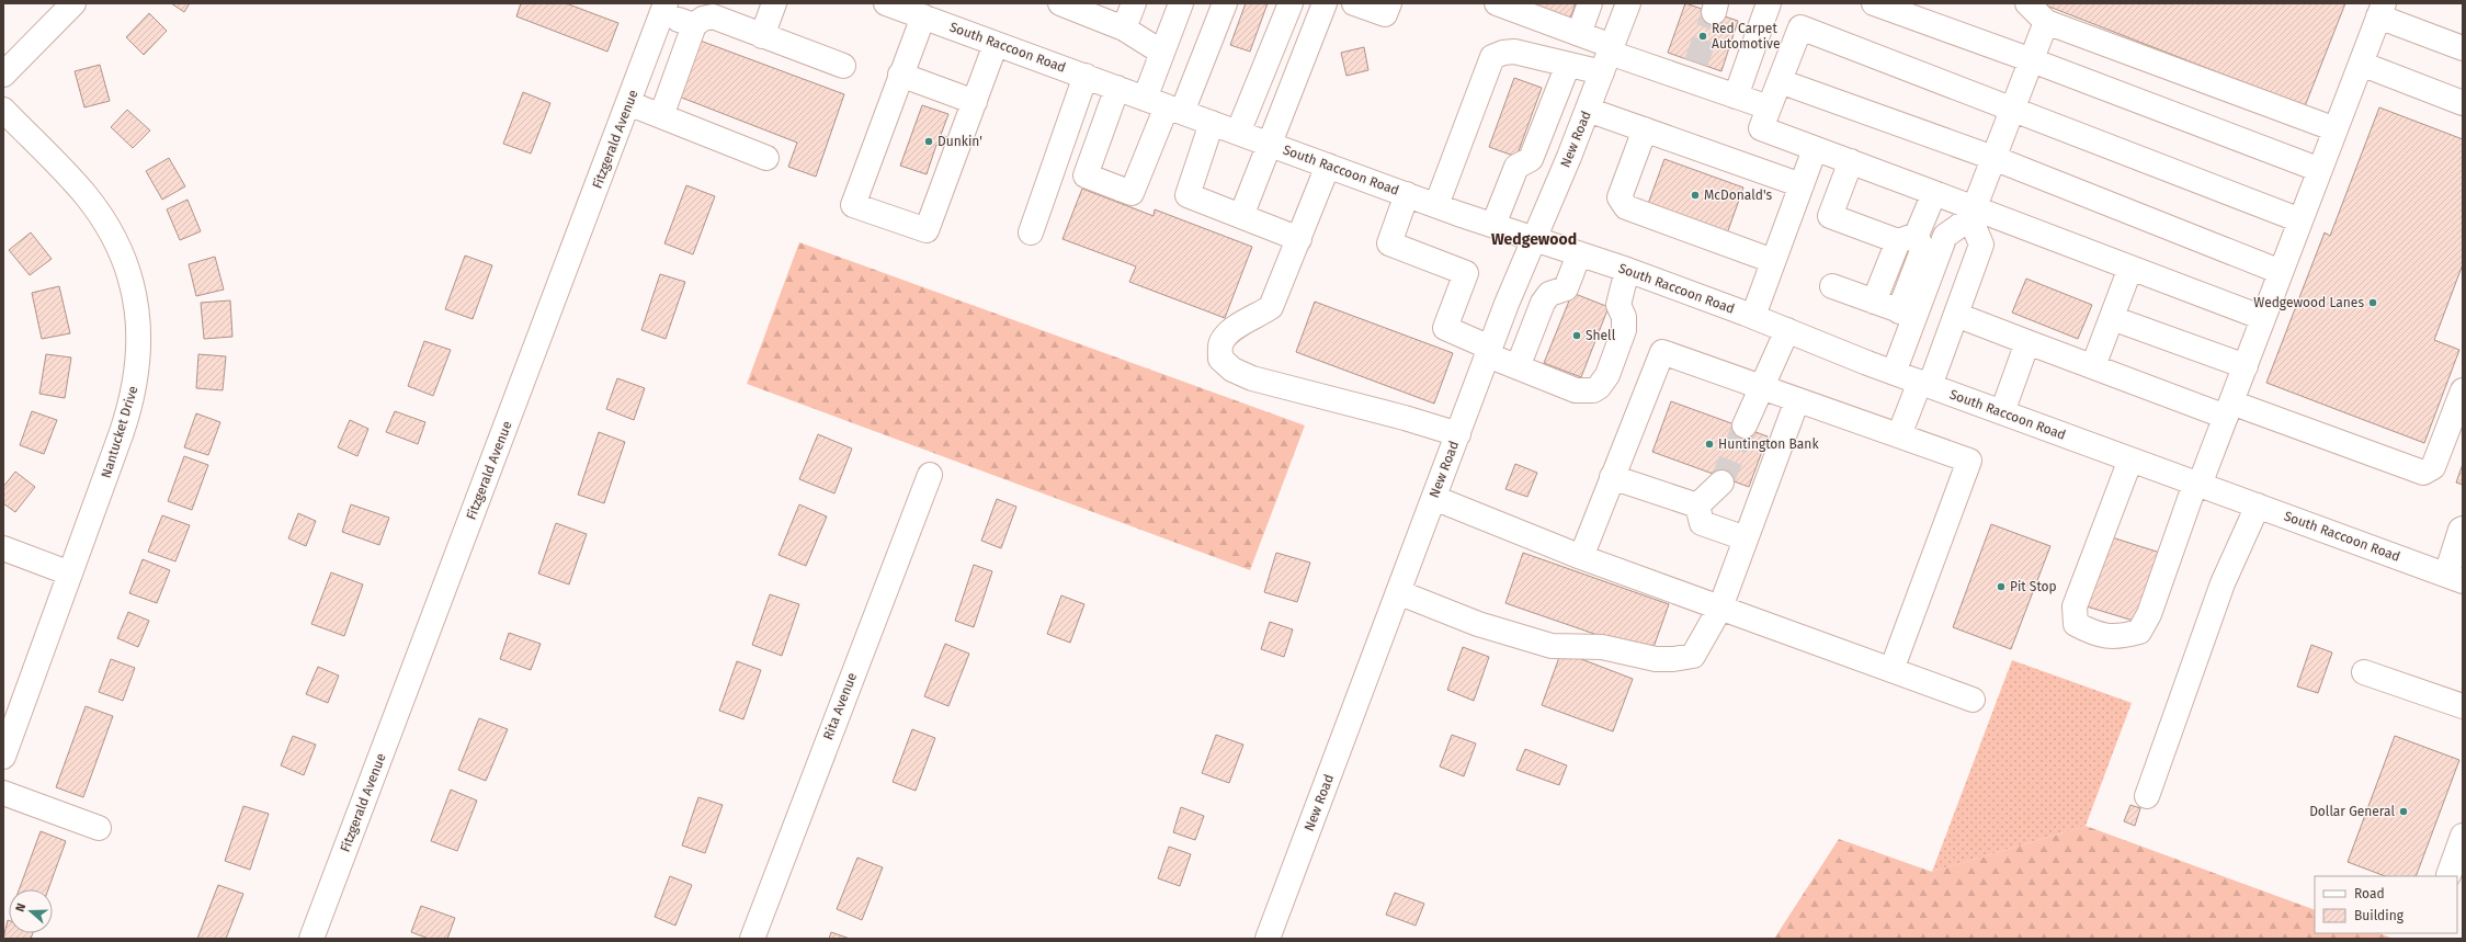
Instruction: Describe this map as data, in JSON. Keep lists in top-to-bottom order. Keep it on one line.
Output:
{"streets":{"street":["South Raccoon Road","Fitzgerald Avenue","New Road","Nantucket Drive","Rita Avenue"]},"crossings":[["South Raccoon Road","New Road"]],"districts":["Wedgewood"],"places":["Red Carpet Automotive","Dunkin'","McDonald's","Wedgewood Lanes","Shell","Huntington Bank","Pit Stop","Dollar General"],"legend":["Road","Building"],"north":"left"}
